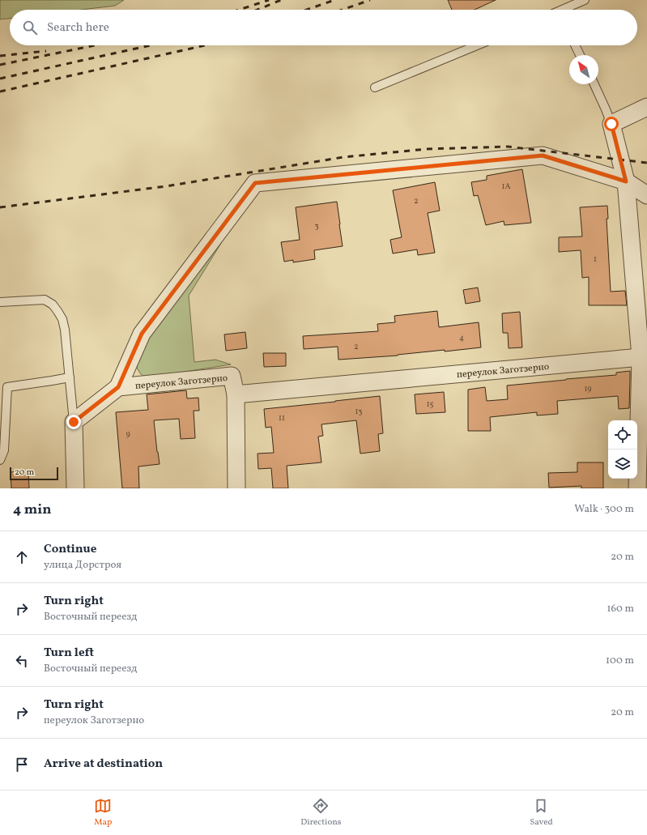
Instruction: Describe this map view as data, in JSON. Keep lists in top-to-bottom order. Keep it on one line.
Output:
{"streets":{"street":["переулок Заготзерно"]},"house_numbers":["1А","2","3","1","4","2","19","15","13","11","9"],"scale_bar":"20 m","north":"top left","page":{"search":"Search here","scale":"20 m","heading":["4 min","Walk · 300 m"],"list":[["Continue","улица Дорстроя","20 m"],["Turn right","Восточный переезд","160 m"],["Turn left","Восточный переезд","100 m"],["Turn right","переулок Заготзерно","20 m"],"Arrive at destination"],"nav":["Map","Directions","Saved"]}}
